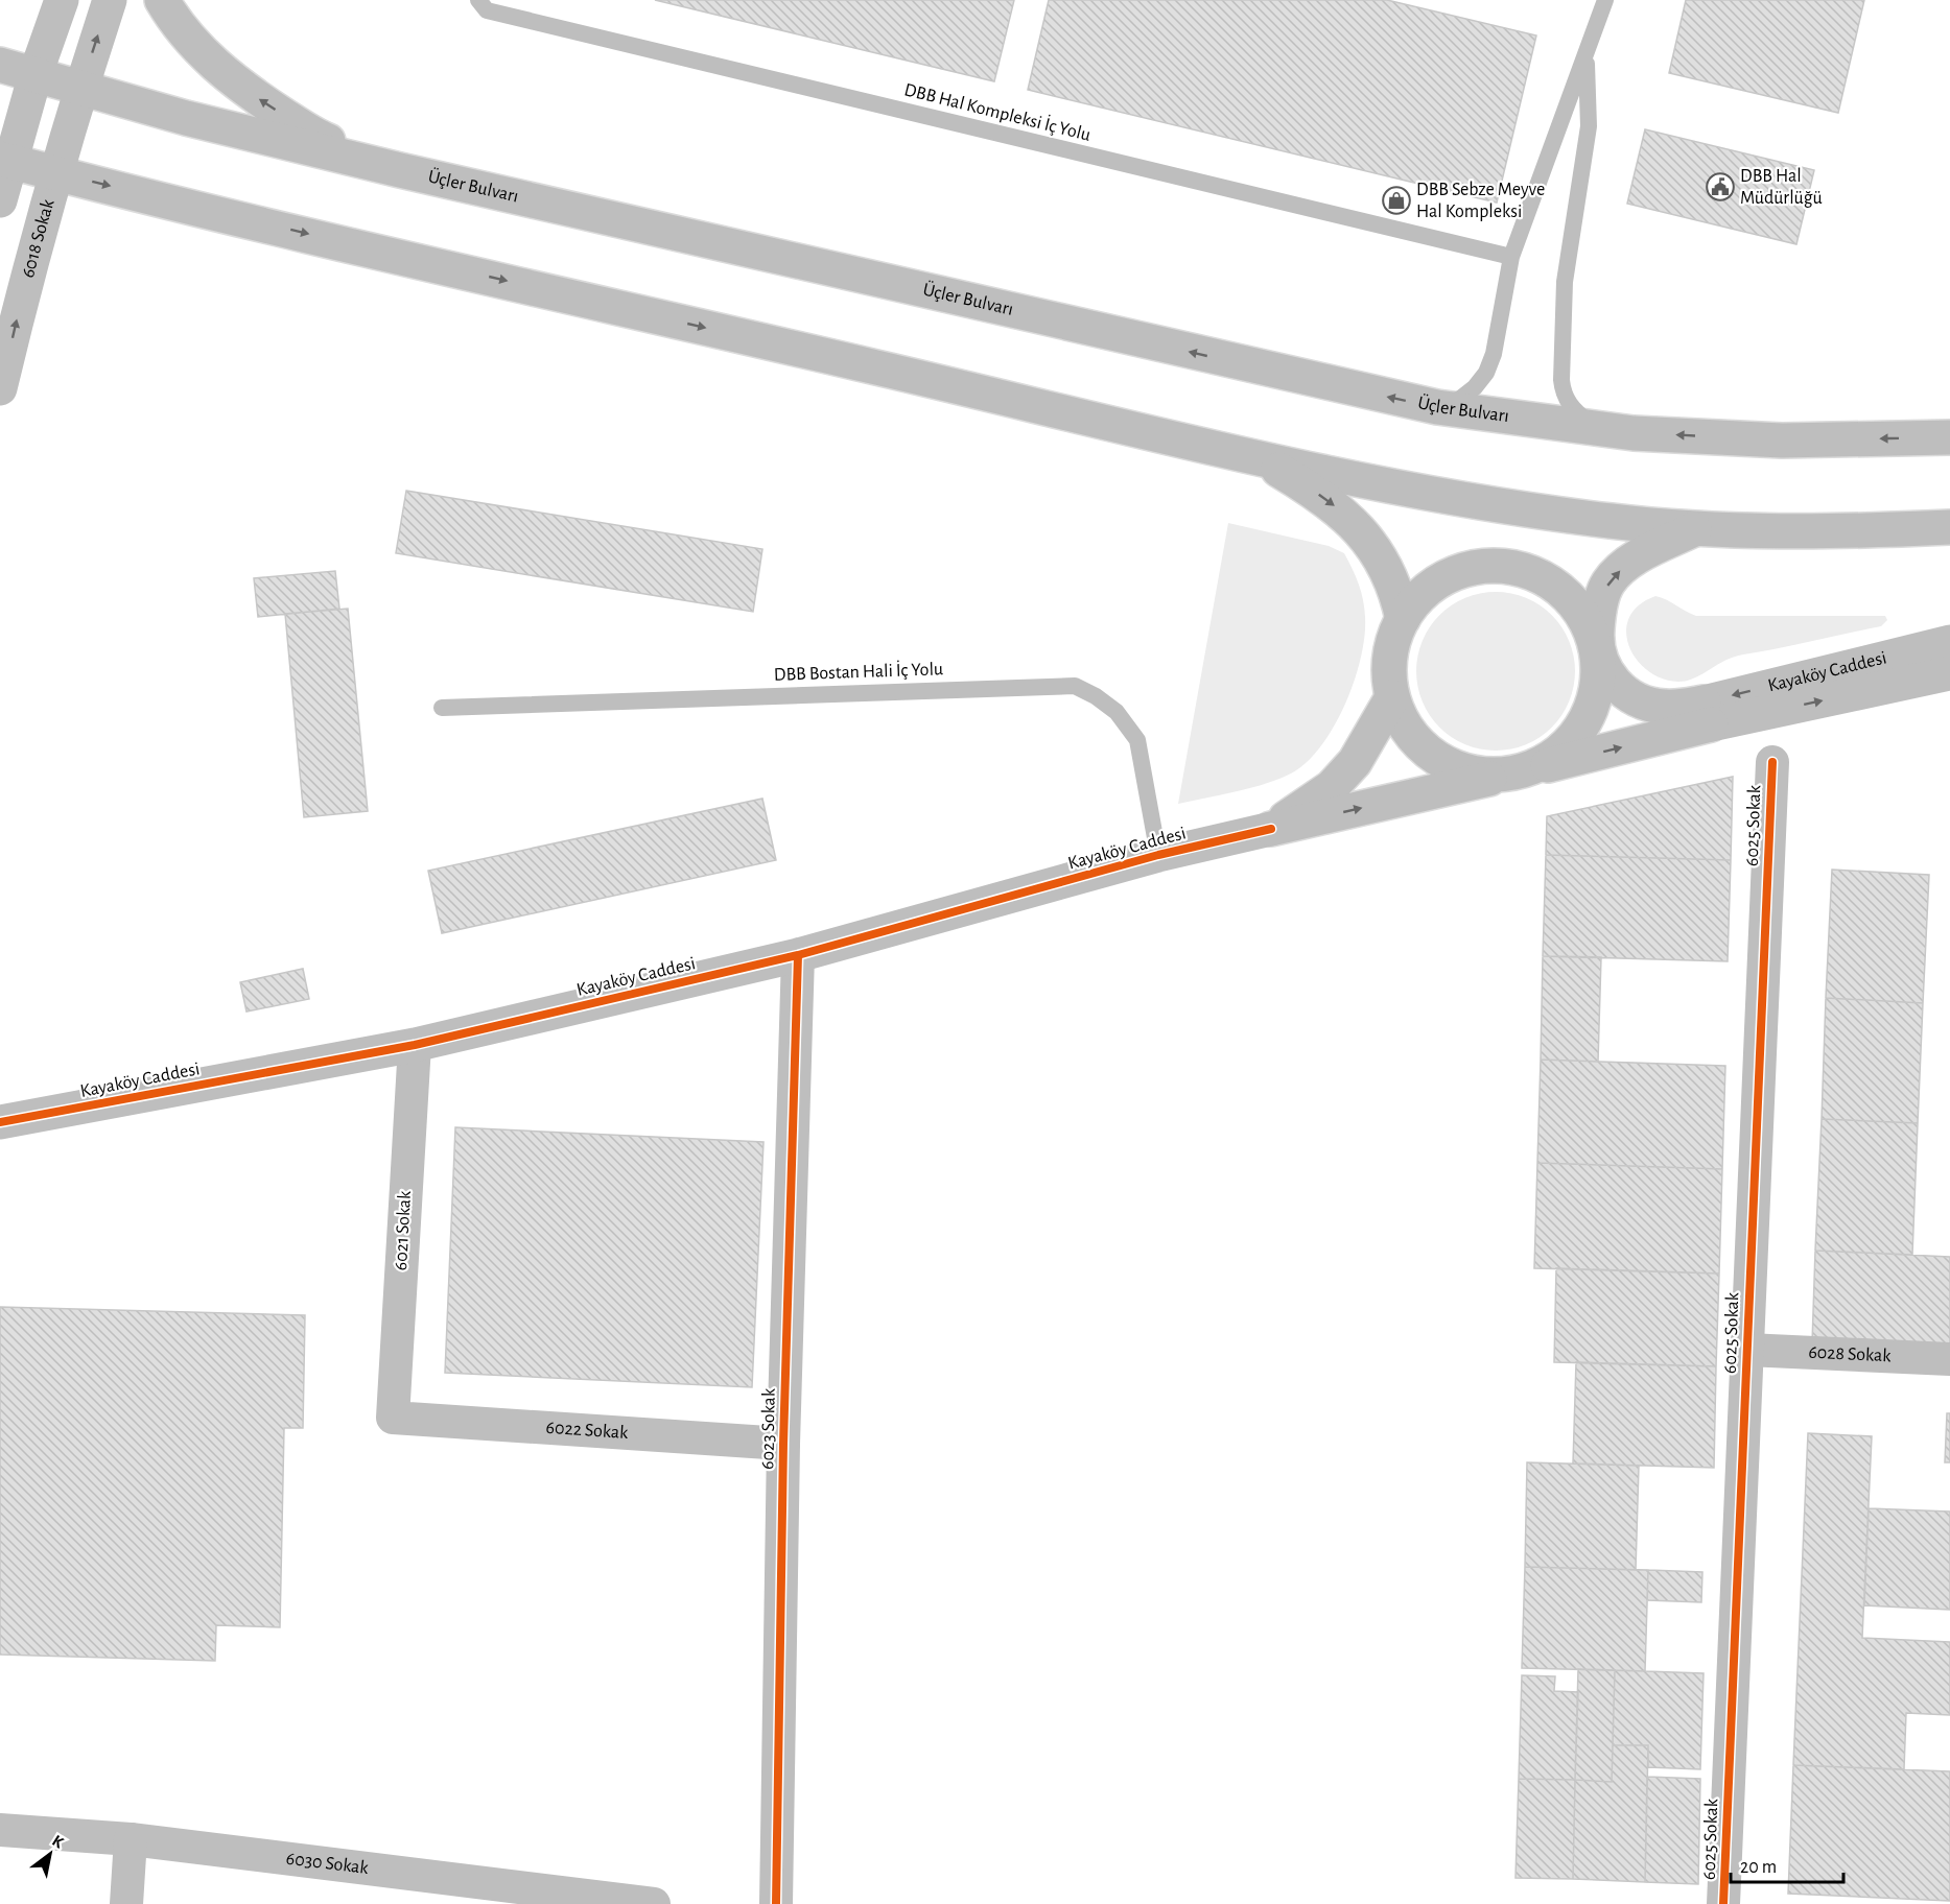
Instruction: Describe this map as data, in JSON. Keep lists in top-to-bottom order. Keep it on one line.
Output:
{"streets":{"main road":["Üçler Bulvarı","6018 Sokak","Kayaköy Caddesi"],"street":["6025 Sokak","6021 Sokak","6028 Sokak","6023 Sokak","6022 Sokak","6030 Sokak"],"lane":["DBB Hal Kompleksi İç Yolu","DBB Bostan Hali İç Yolu"]},"crossings":[["Üçler Bulvarı","6018 Sokak"],["DBB Bostan Hali İç Yolu","Kayaköy Caddesi"],["Kayaköy Caddesi","6021 Sokak"],["Kayaköy Caddesi","6023 Sokak"],["6025 Sokak","6028 Sokak"],["6021 Sokak","6022 Sokak"],["6023 Sokak","6022 Sokak"]],"places":{"public building":["DBB Hal Müdürlüğü"],"shop":["DBB Sebze Meyve Hal Kompleksi"]},"scale_bar":"20 m","north":"top right"}
